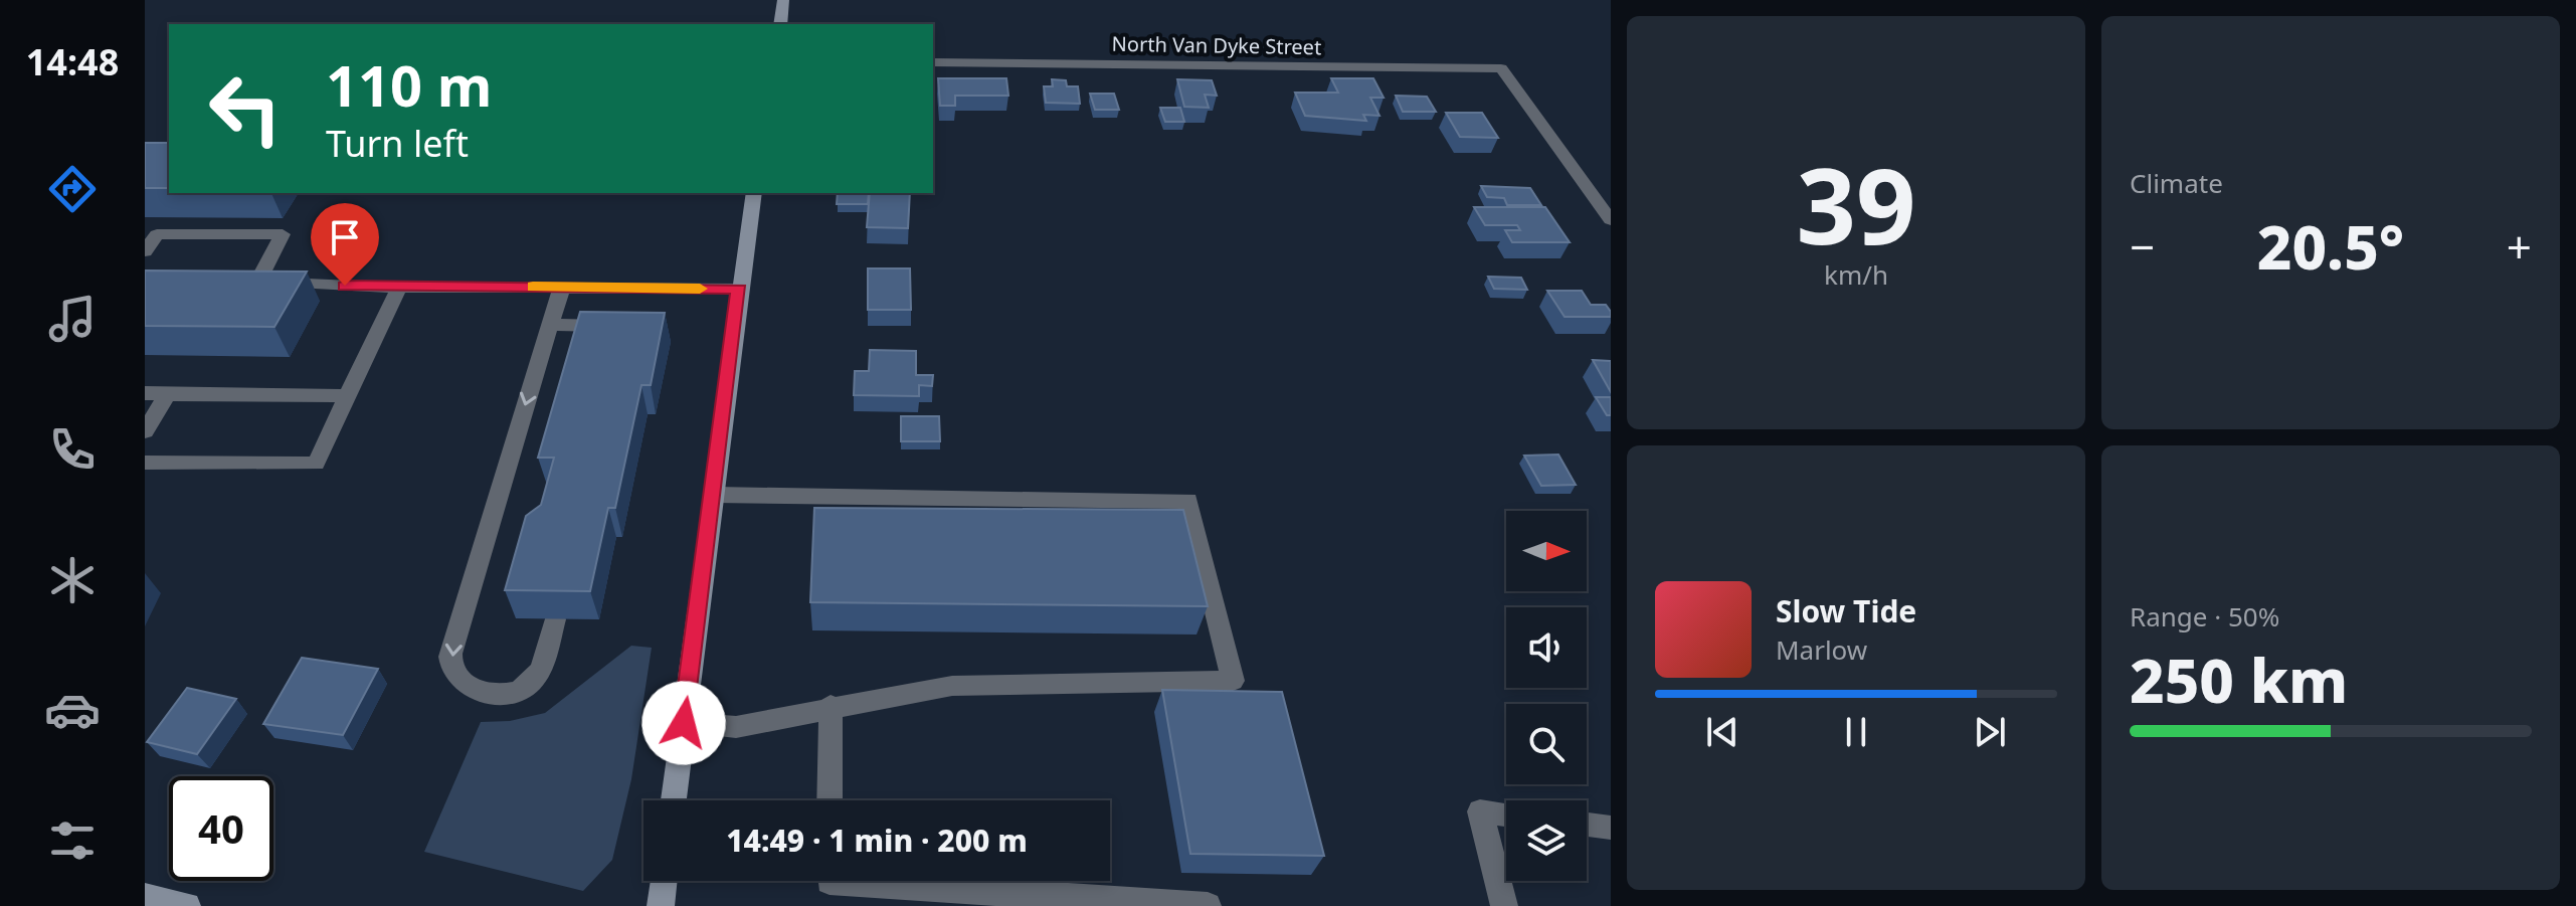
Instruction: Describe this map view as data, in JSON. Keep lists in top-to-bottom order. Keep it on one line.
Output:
{"streets":{"street":["North Van Dyke Street"]},"north":"right","page":{"tabs":"14:48","tile":[["39","km/h"],"Climate",["Range · 50%","250 km"]],"turn":["110 m","Turn left"],"heat":["−","20.5°","+"],"song":["Slow Tide","Marlow"],"limit":"40","trip":"14:49 · 1 min · 200 m"}}
